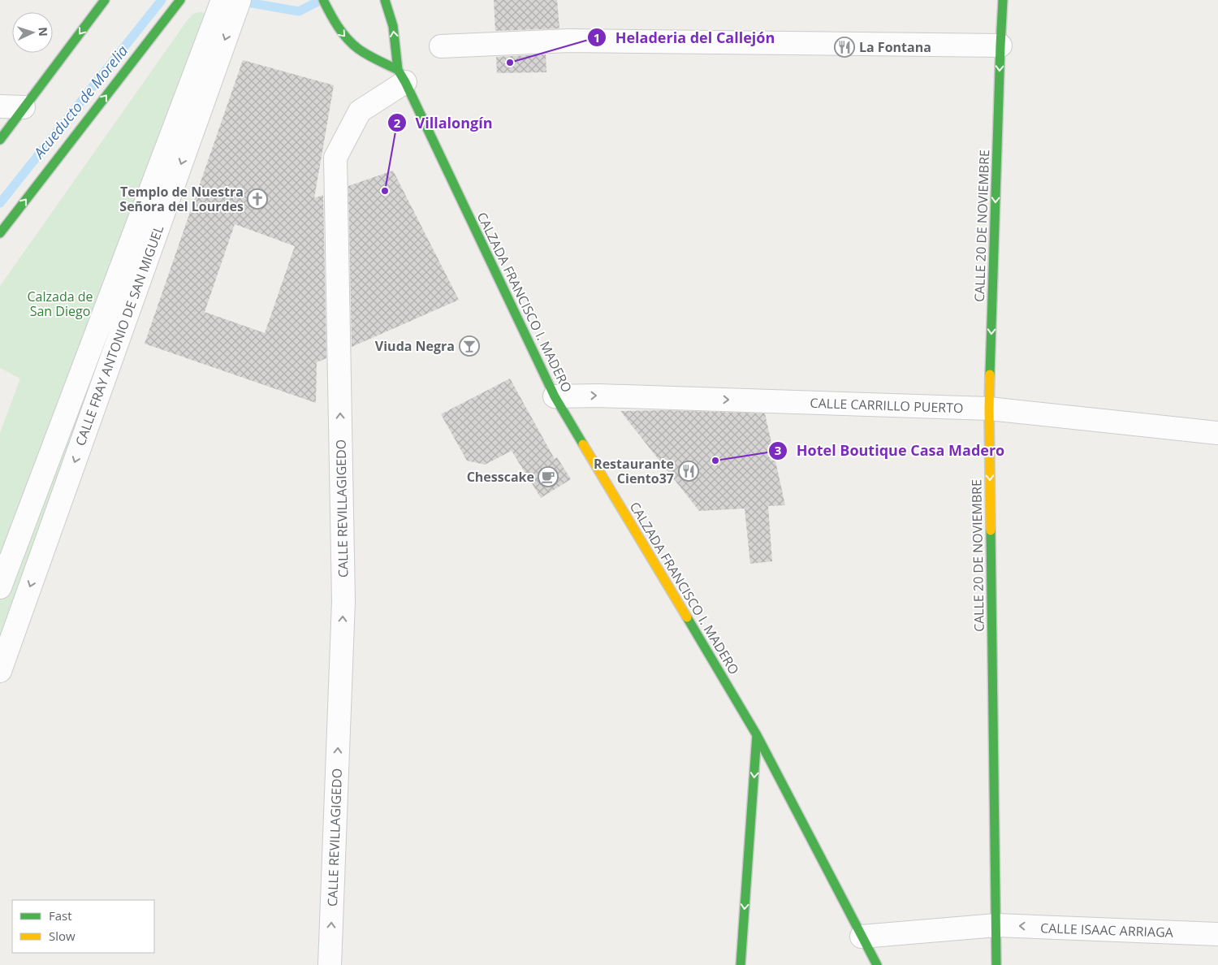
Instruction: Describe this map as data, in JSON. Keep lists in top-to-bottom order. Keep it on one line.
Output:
{"streets":{"main road":["CALLE 20 DE NOVIEMBRE","CALZADA FRANCISCO I. MADERO"],"street":["CALLE FRAY ANTONIO DE SAN MIGUEL","CALLE CARRILLO PUERTO","CALLE REVILLAGIGEDO","CALLE ISAAC ARRIAGA"]},"crossings":[["CALLE 20 DE NOVIEMBRE","CALLE CARRILLO PUERTO"],["CALLE 20 DE NOVIEMBRE","CALLE ISAAC ARRIAGA"],["CALZADA FRANCISCO I. MADERO","CALLE CARRILLO PUERTO"],["CALZADA FRANCISCO I. MADERO","CALLE REVILLAGIGEDO"],["CALZADA FRANCISCO I. MADERO","CALLE ISAAC ARRIAGA"]],"one_way":["CALLE 20 DE NOVIEMBRE","CALLE CARRILLO PUERTO","CALLE REVILLAGIGEDO","CALLE ISAAC ARRIAGA"],"water":["Acueducto de Morelia"],"parks":["Calzada de San Diego"],"places":{"restaurant":["La Fontana","Restaurante Ciento37"],"other":["Heladeria del Callejón","Villalongín","Hotel Boutique Casa Madero"],"church":["Templo de Nuestra Señora del Lourdes"],"bar":["Viuda Negra"],"cafe":["Chesscake"]},"legend":["Fast","Slow"],"north":"right"}
